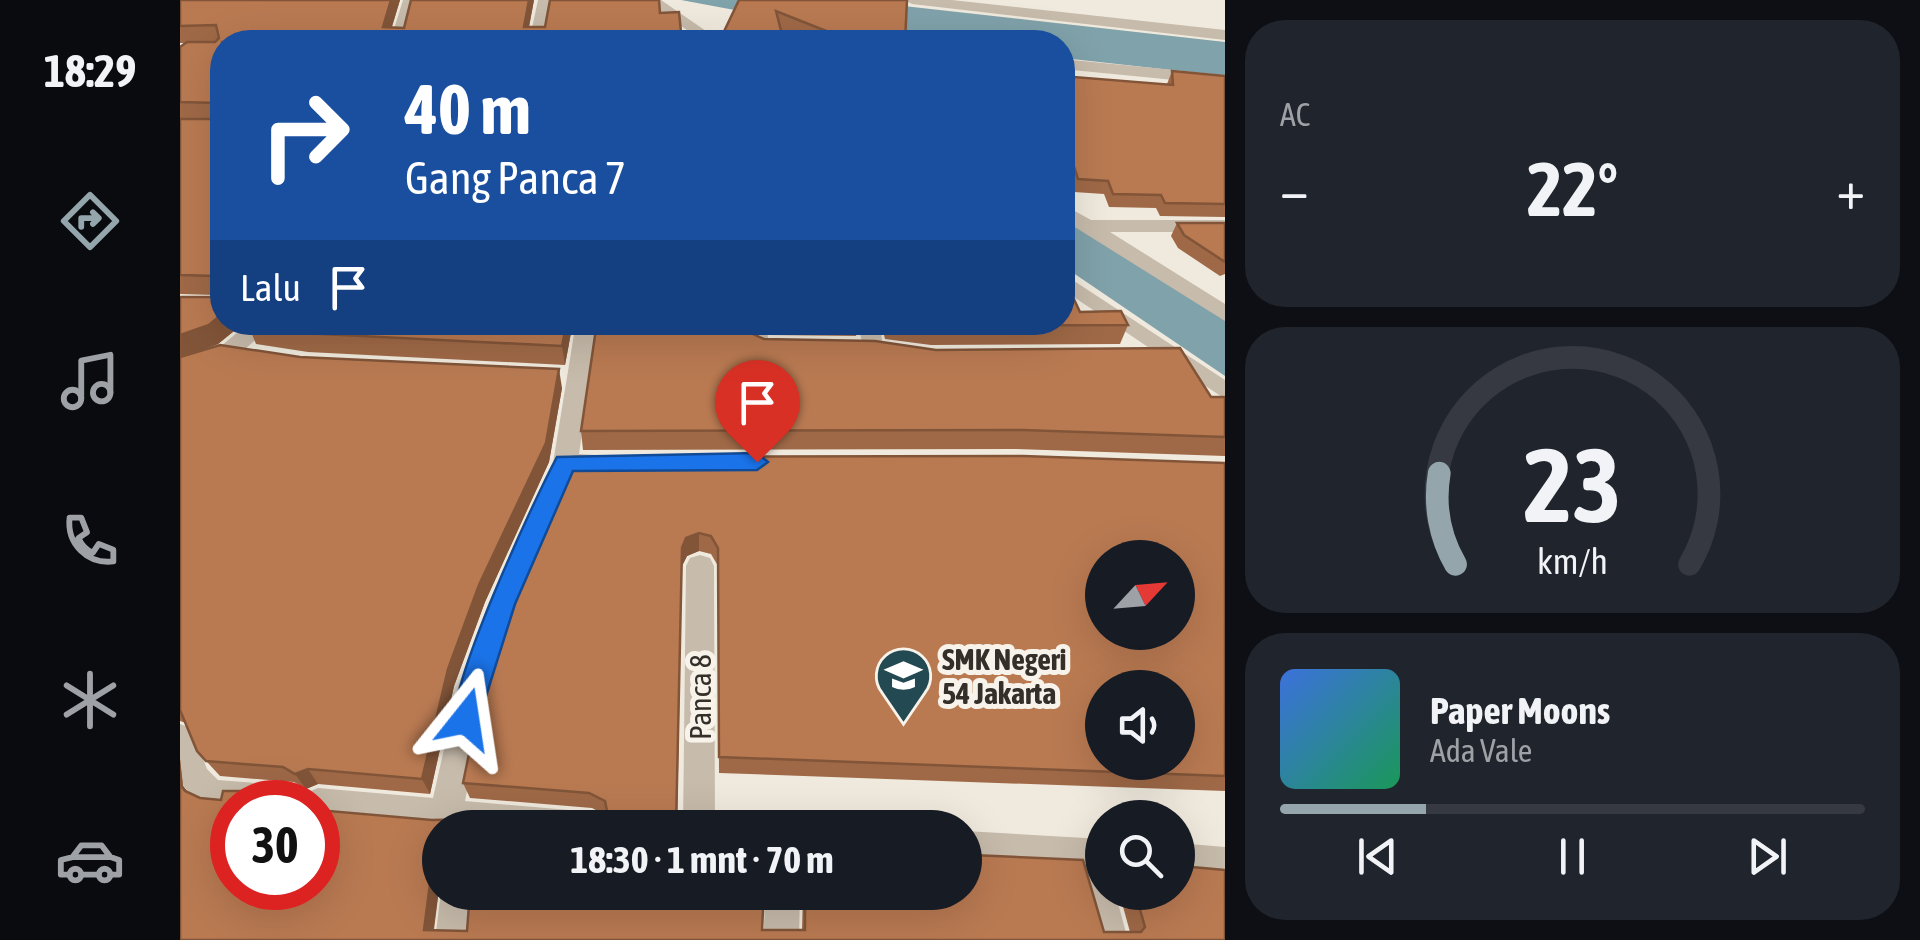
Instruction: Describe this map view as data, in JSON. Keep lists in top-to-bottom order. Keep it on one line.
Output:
{"streets":{"street":["Panca 8"]},"places":{"school or university":["SMK Negeri 54 Jakarta"]},"north":"top right","page":{"tabs":"18:29","tile":"AC","turn":["40 m","Gang Panca 7"],"heat":["−","22°","+"],"then":"Lalu","song":["Paper Moons","Ada Vale"],"limit":"30","trip":"18:30 · 1 mnt · 70 m","gauge":["23","km/h"]}}
